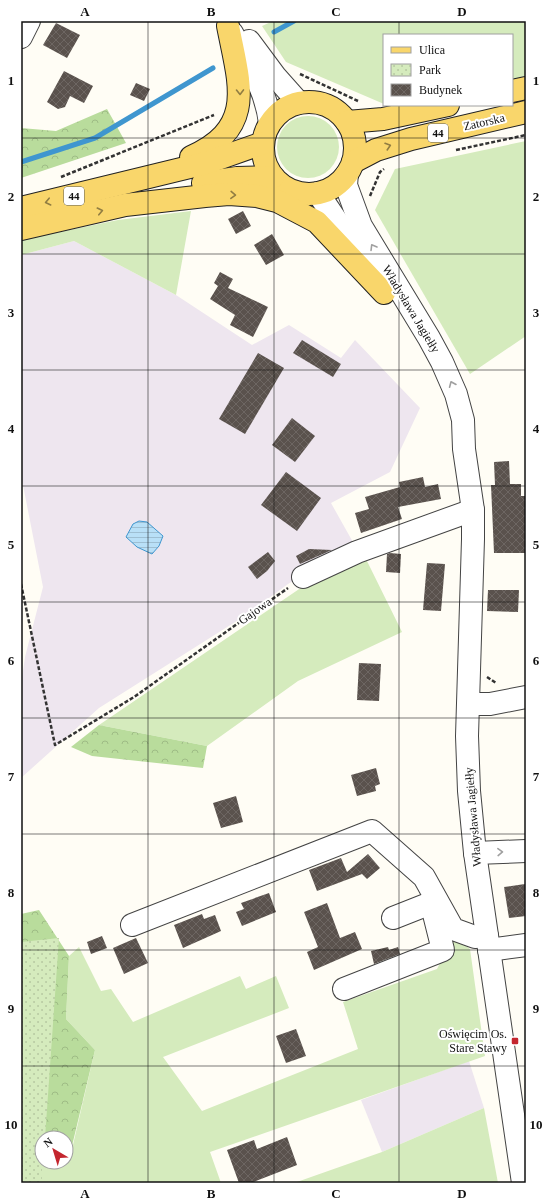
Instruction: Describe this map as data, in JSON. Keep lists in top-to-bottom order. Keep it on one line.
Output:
{"streets":{"main road":["Zatorska","44"],"street":["Władysława Jagiełły"],"path":["Gajowa"]},"crossings":[["Zatorska","44"],["Zatorska","Władysława Jagiełły"],["44","Władysława Jagiełły"]],"places":{"transit":["Oświęcim Os. Stare Stawy"]},"legend":["Ulica","Park","Budynek"],"north":"top left","grid":{"columns":["A","B","C","D"],"rows":["1","2","3","4","5","6","7","8","9","10"]}}
